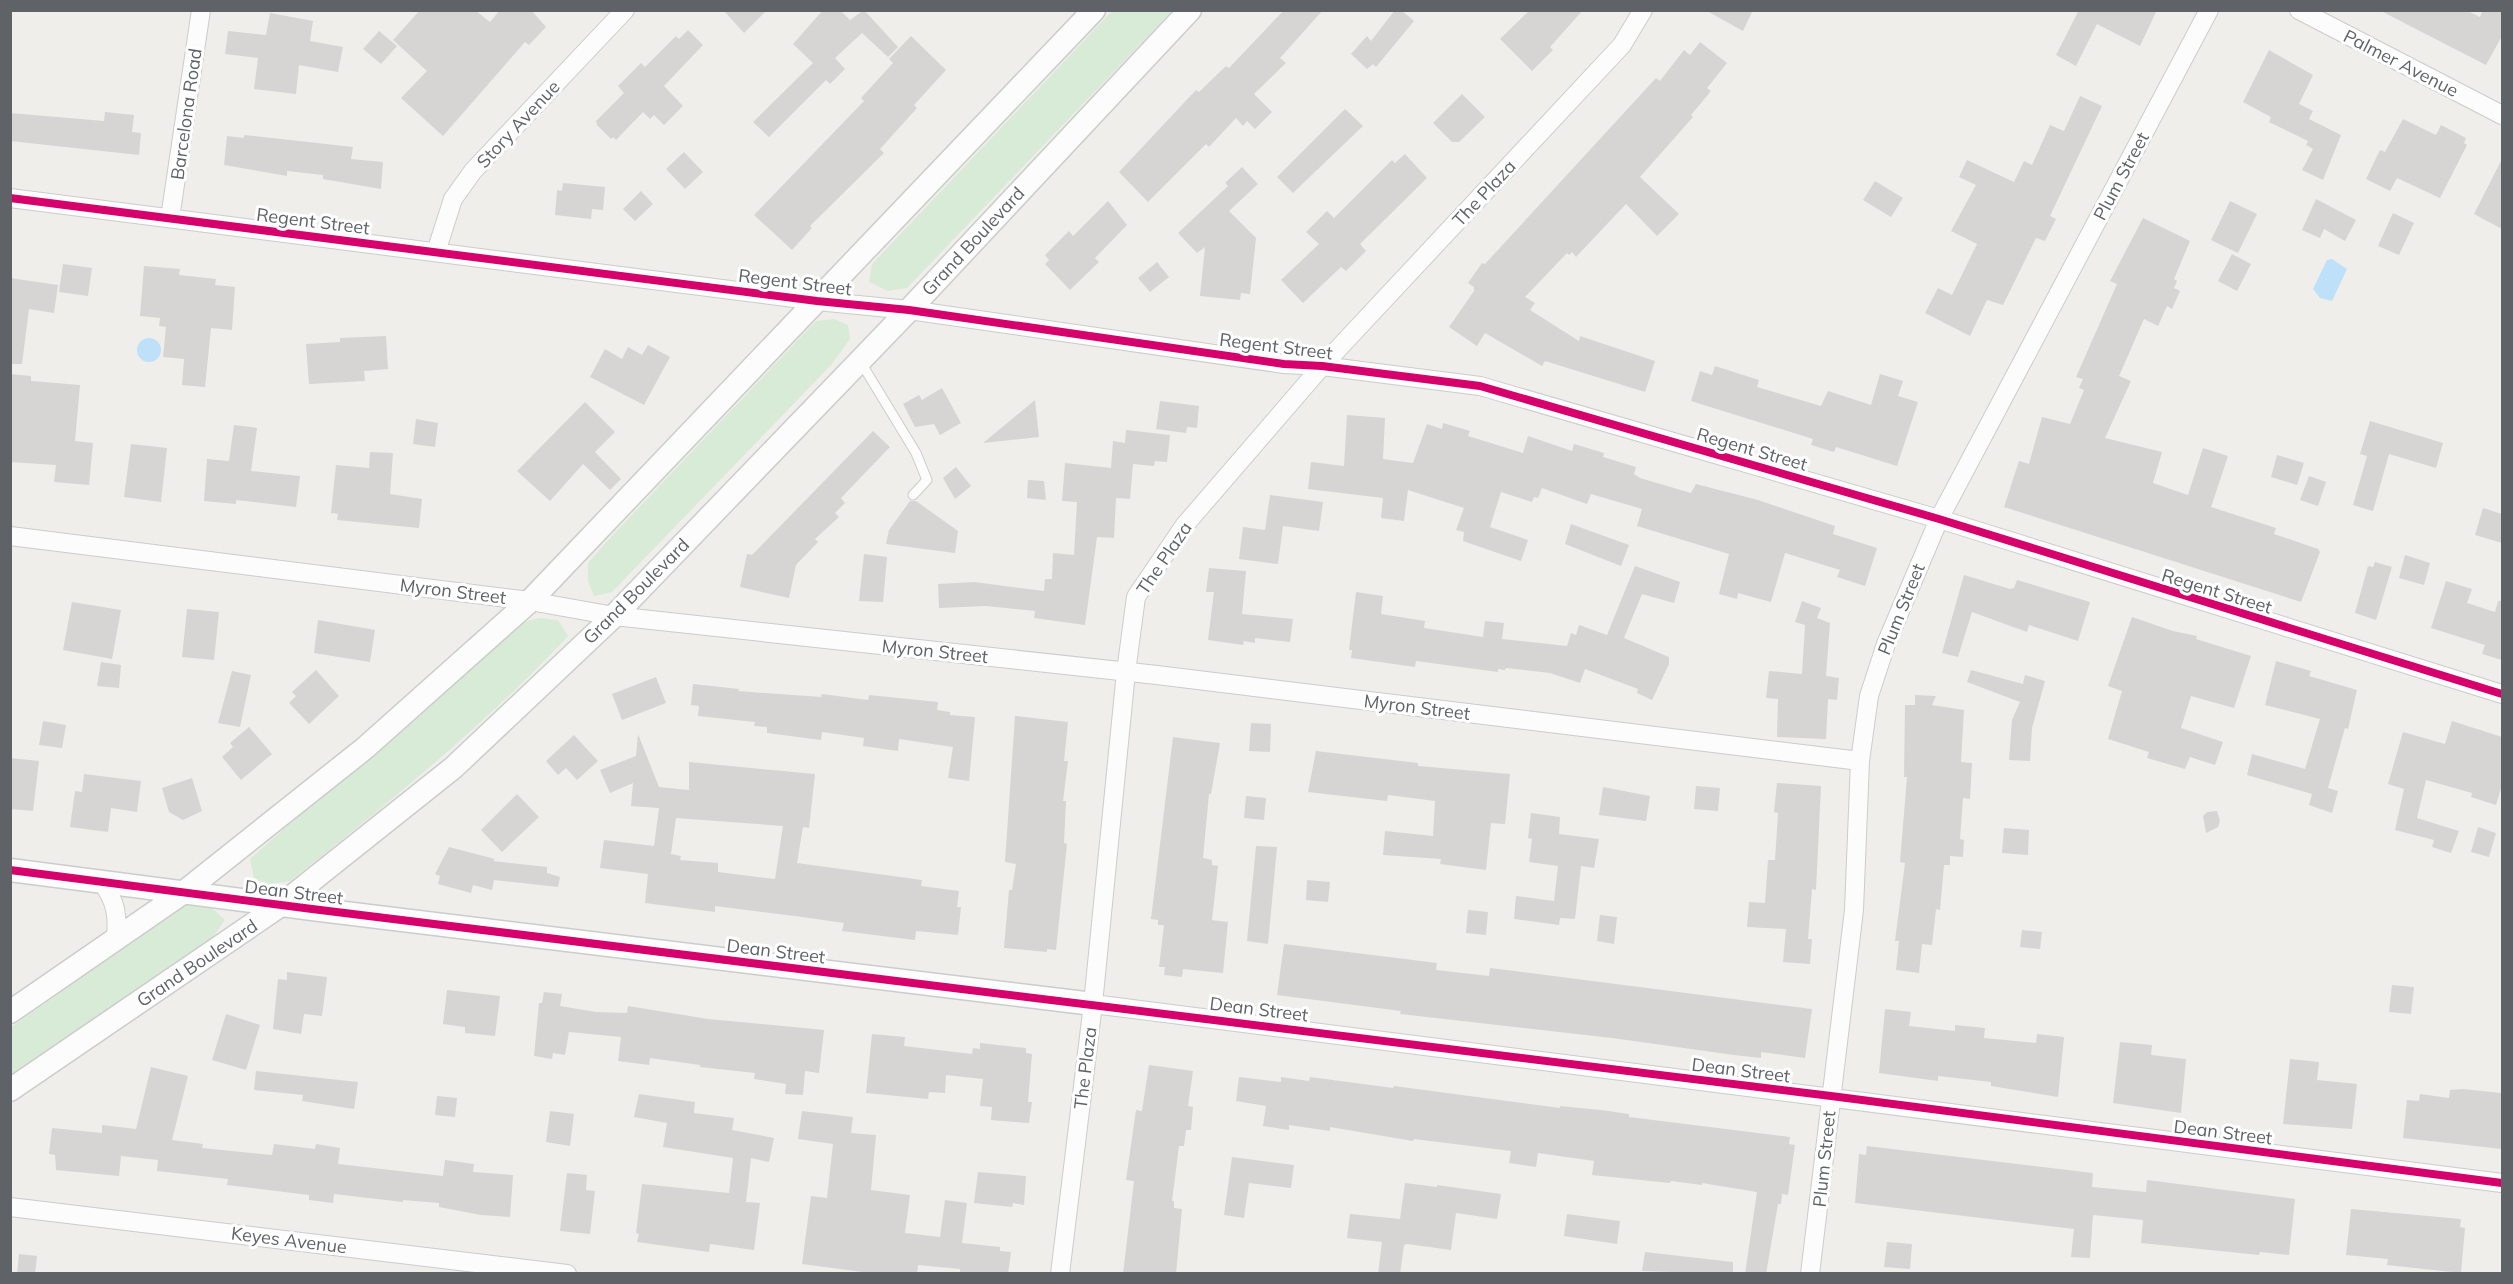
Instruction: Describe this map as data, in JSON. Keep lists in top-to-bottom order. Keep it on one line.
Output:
{"streets":{"street":["Palmer Avenue","Barcelona Road","Story Avenue","Plum Street","The Plaza","Regent Street","Grand Boulevard","Myron Street","Dean Street","Keyes Avenue"]},"crossings":[["Barcelona Road","Regent Street"],["Story Avenue","Regent Street"],["Plum Street","Regent Street"],["Plum Street","Myron Street"],["Plum Street","Dean Street"],["The Plaza","Regent Street"],["The Plaza","Myron Street"],["The Plaza","Dean Street"],["Regent Street","Grand Boulevard"],["Grand Boulevard","Myron Street"],["Grand Boulevard","Dean Street"]]}
